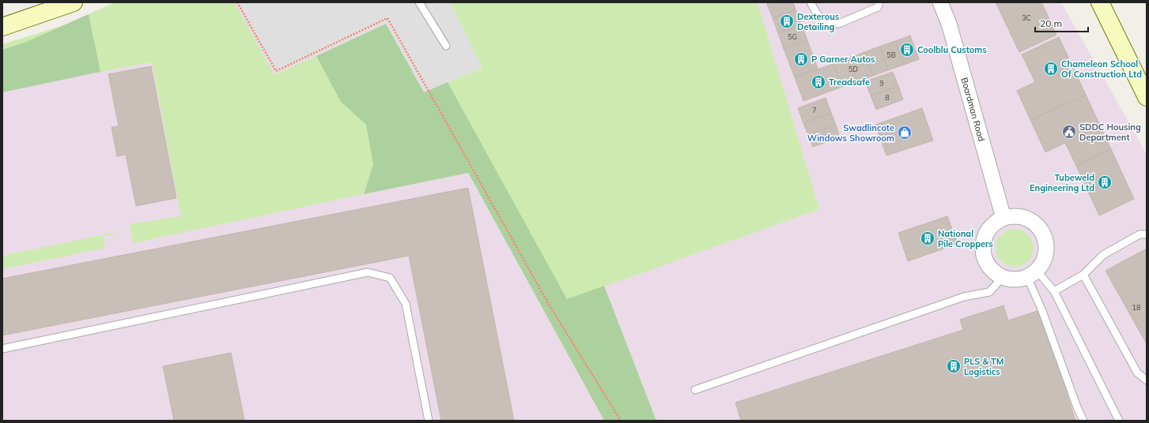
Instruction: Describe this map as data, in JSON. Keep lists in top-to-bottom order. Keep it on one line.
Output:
{"streets":{"street":["Boardman Road"]},"places":{"building":["Dexterous Detailing","Coolblu Customs","P Garner Autos","Chameleon School Of Construction Ltd","Treadsafe","Tubeweld Engineering Ltd","National Pile Croppers","PLS & TM Logistics"],"public building":["SDDC Housing Department"],"shop":["Swadlincote Windows Showroom"]},"house_numbers":["3C","5G","5B","5D","9","8","7","18"],"scale_bar":"20 m"}
